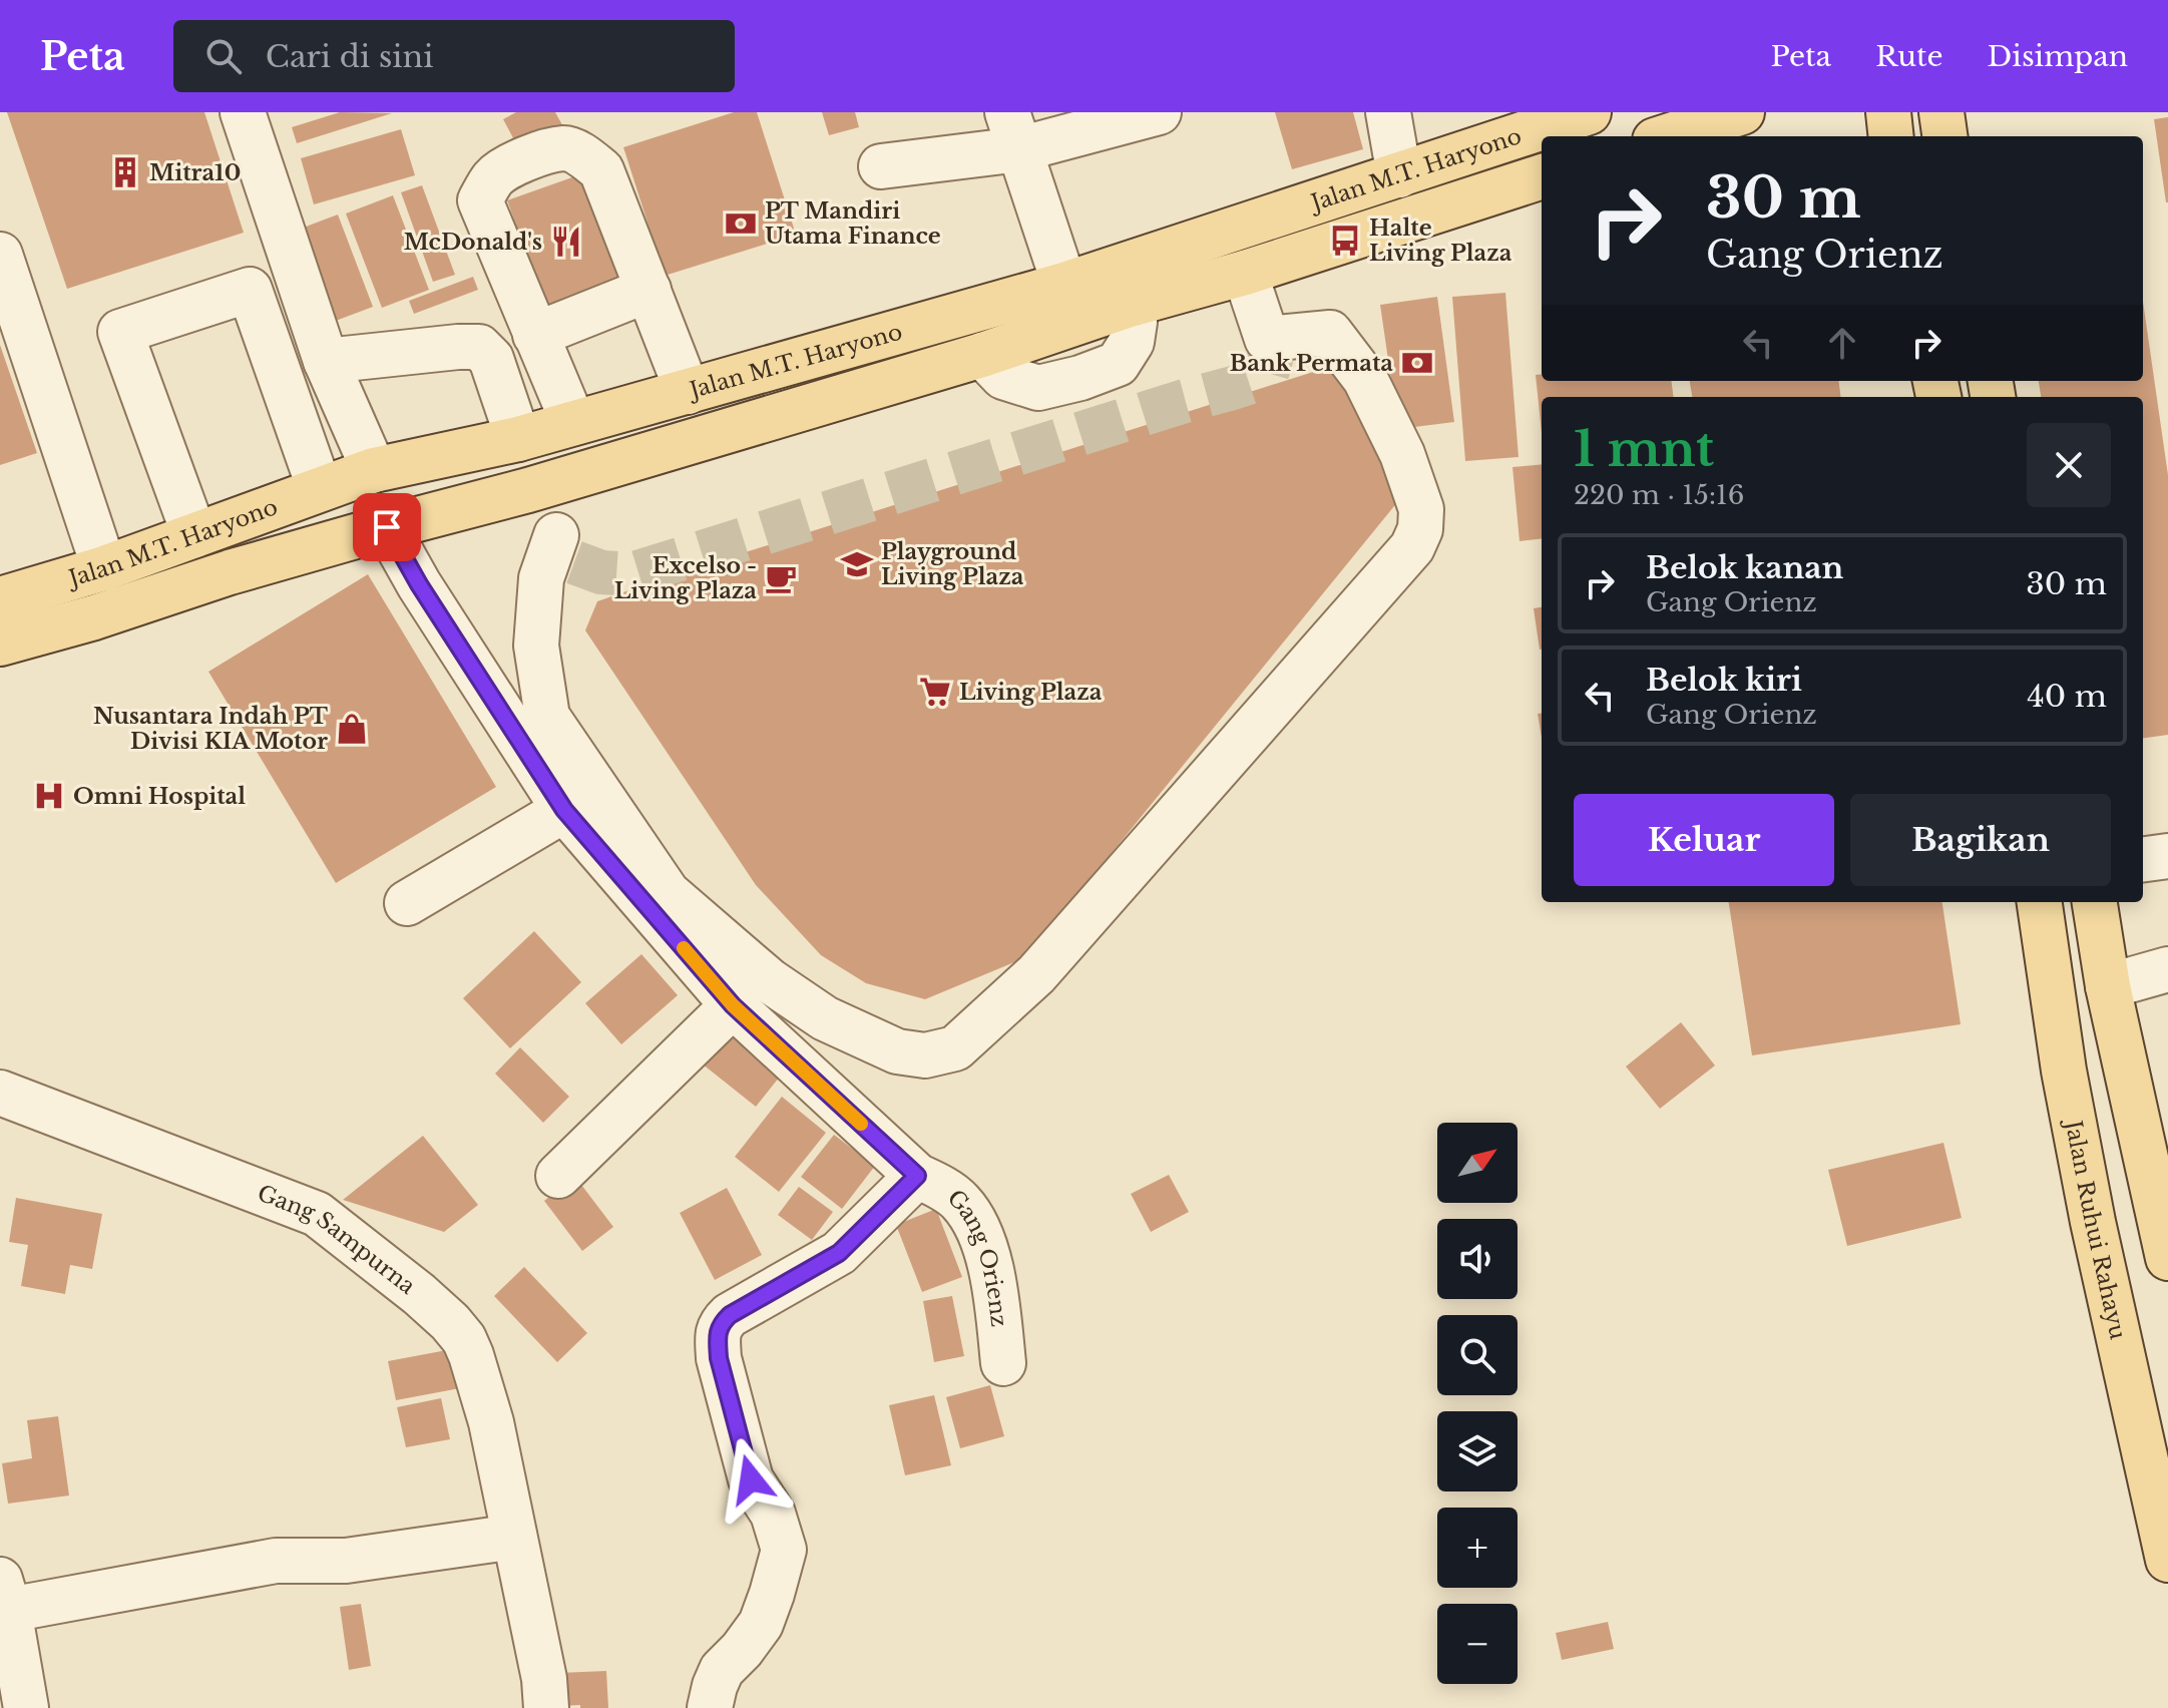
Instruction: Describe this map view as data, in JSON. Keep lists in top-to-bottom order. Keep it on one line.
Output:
{"streets":{"main road":["Jalan M.T. Haryono","Jalan Ruhui Rahayu"],"street":["Gang Sampurna","Gang Orienz"]},"crossings":[["Jalan M.T. Haryono","Gang Orienz"]],"places":{"building":["Mitra10"],"bank":["PT Mandiri Utama Finance","Bank Permata"],"bus stop":["Halte Living Plaza"],"restaurant":["McDonald's"],"school or university":["Playground Living Plaza"],"cafe":["Excelso - Living Plaza"],"supermarket":["Living Plaza"],"shop":["Nusantara Indah PT Divisi KIA Motor"],"hospital":["Omni Hospital"]},"north":"top right","page":{"header":"Peta","search":"Cari di sini","nav":["Peta","Rute","Disimpan"],"turn":["30 m","Gang Orienz"],"heading":["1 mnt","220 m · 15:16"],"list":[{"name":"Belok kanan","note":"Gang Orienz","value":"30 m"},{"name":"Belok kiri","note":"Gang Orienz","value":"40 m"}],"buttons":["Keluar","Bagikan"],"map_buttons":["+","−"]}}
